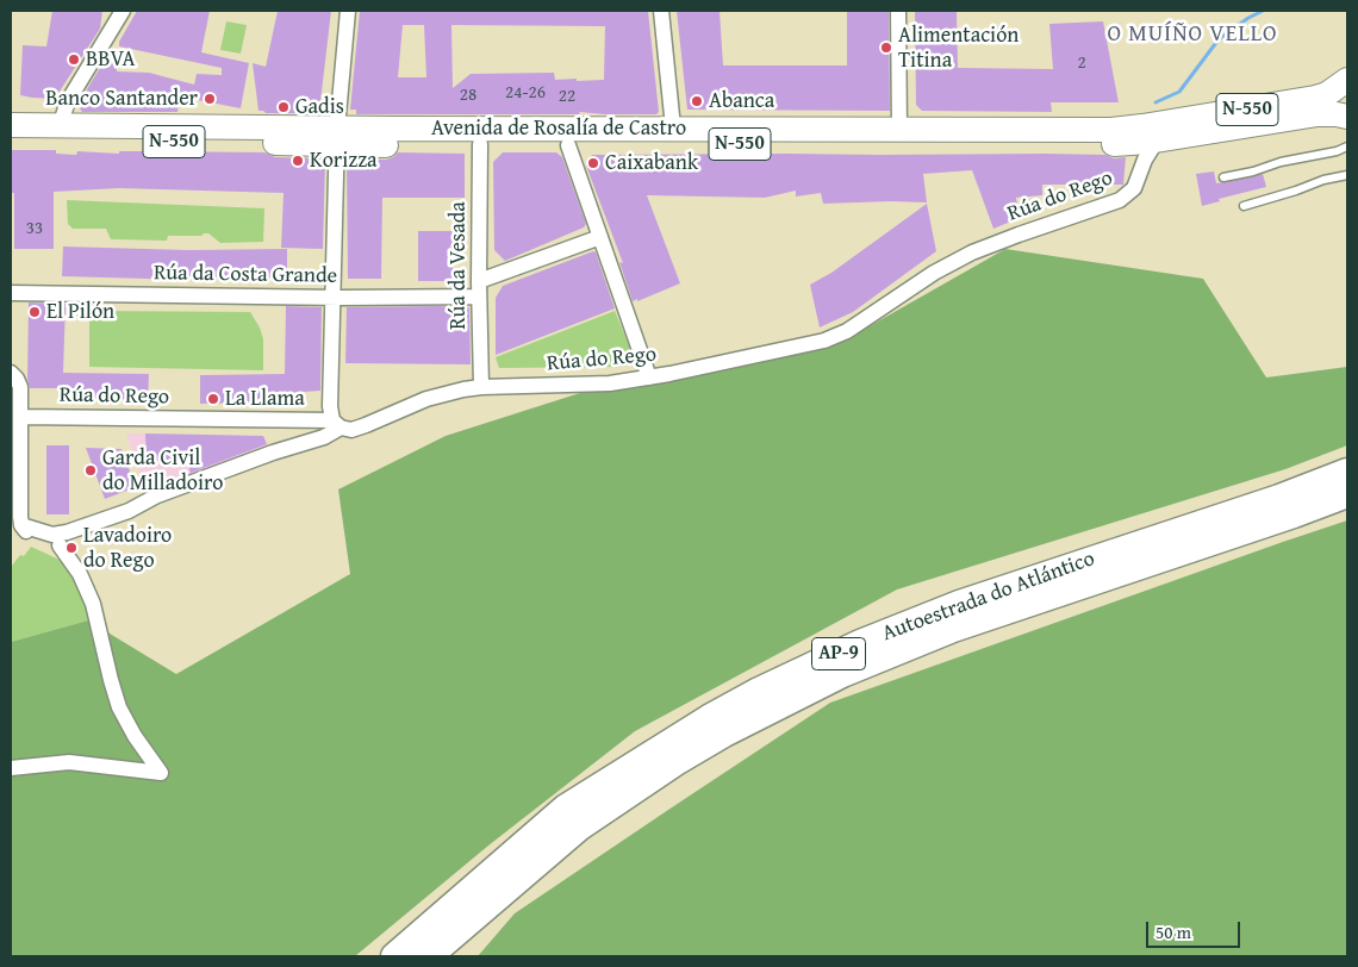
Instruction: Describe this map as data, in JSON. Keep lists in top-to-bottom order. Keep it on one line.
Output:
{"streets":{"highway":["N-550","Avenida de Rosalía de Castro","Autoestrada do Atlántico","AP-9"],"street":["Rúa do Rego","Rúa da Vesada","Rúa da Costa Grande"]},"crossings":[["N-550","Avenida de Rosalía de Castro"],["N-550","Rúa do Rego"],["Avenida de Rosalía de Castro","Rúa do Rego"],["Avenida de Rosalía de Castro","Rúa da Vesada"],["Rúa do Rego","Rúa da Vesada"],["Rúa da Vesada","Rúa da Costa Grande"]],"districts":["O MUÍÑO VELLO"],"places":["Alimentación Titina","BBVA","Banco Santander","Abanca","Gadis","Korizza","Caixabank","El Pilón","La Llama","Garda Civil do Milladoiro","Lavadoiro do Rego"],"house_numbers":["2","24-26","28","22","33"],"scale_bar":"50 m"}
